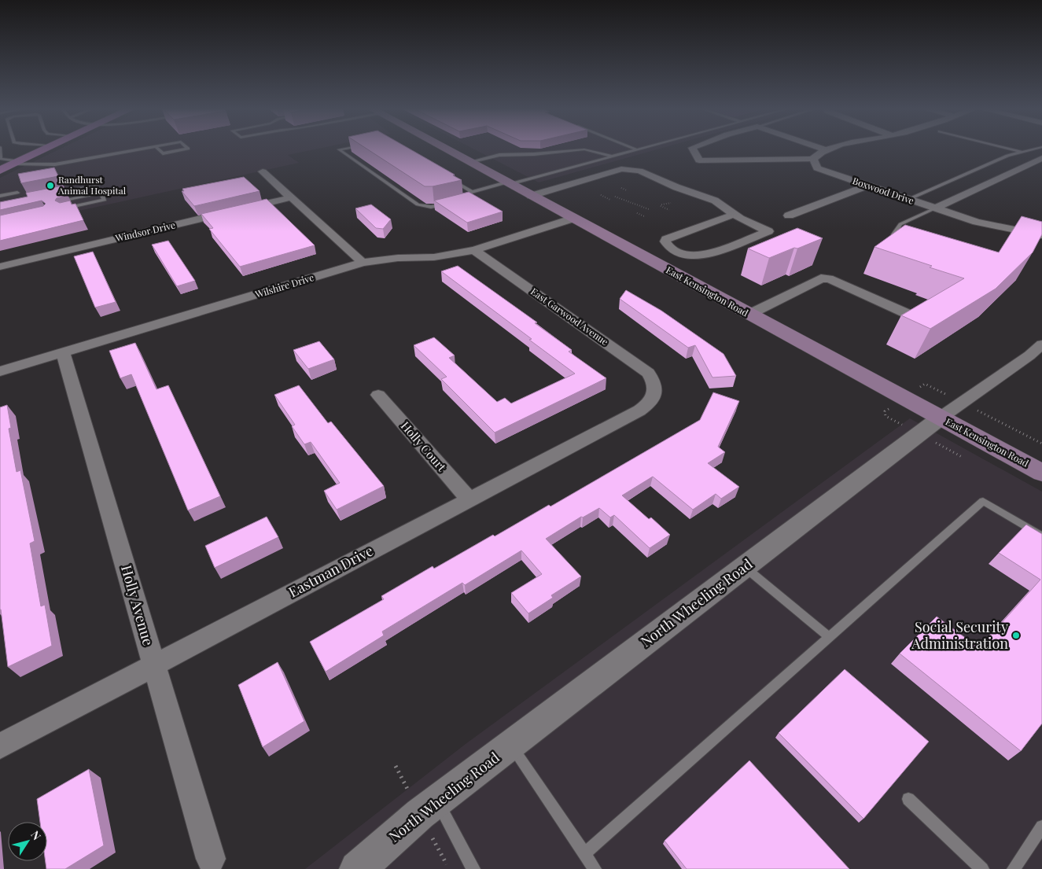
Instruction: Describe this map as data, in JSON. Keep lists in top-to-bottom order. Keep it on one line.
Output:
{"streets":{"main road":["East Kensington Road"],"street":["Boxwood Drive","Windsor Drive","Wilshire Drive","East Garwood Avenue","Holly Court","Eastman Drive","North Wheeling Road","Holly Avenue"]},"crossings":[["Wilshire Drive","East Kensington Road"],["Wilshire Drive","East Garwood Avenue"],["Wilshire Drive","Holly Avenue"],["East Kensington Road","North Wheeling Road"],["East Garwood Avenue","Eastman Drive"],["Holly Court","Eastman Drive"],["Eastman Drive","Holly Avenue"]],"places":["Randhurst Animal Hospital","Social Security Administration"],"north":"top right"}
